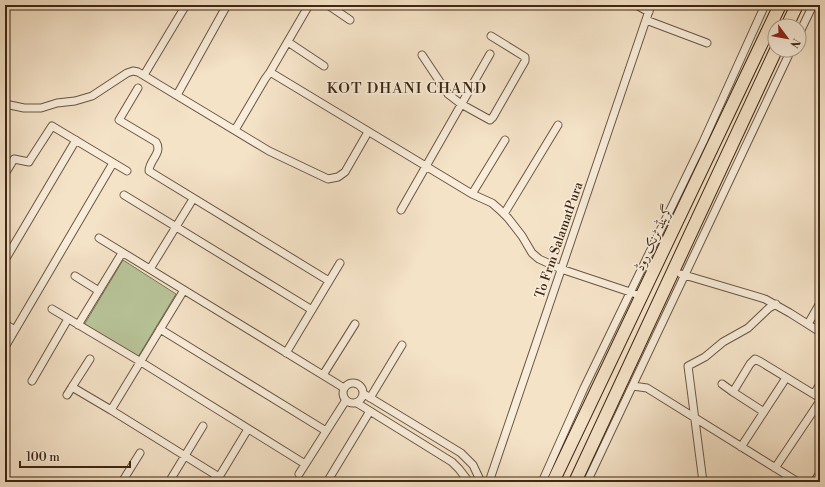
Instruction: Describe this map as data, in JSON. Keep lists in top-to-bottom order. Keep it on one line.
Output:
{"streets":{"highway":["گرینڈ ٹرنک روڈ"],"street":["To Frm SalamatPura"]},"districts":["KOT DHANI CHAND"],"scale_bar":"100 m","north":"bottom right"}
